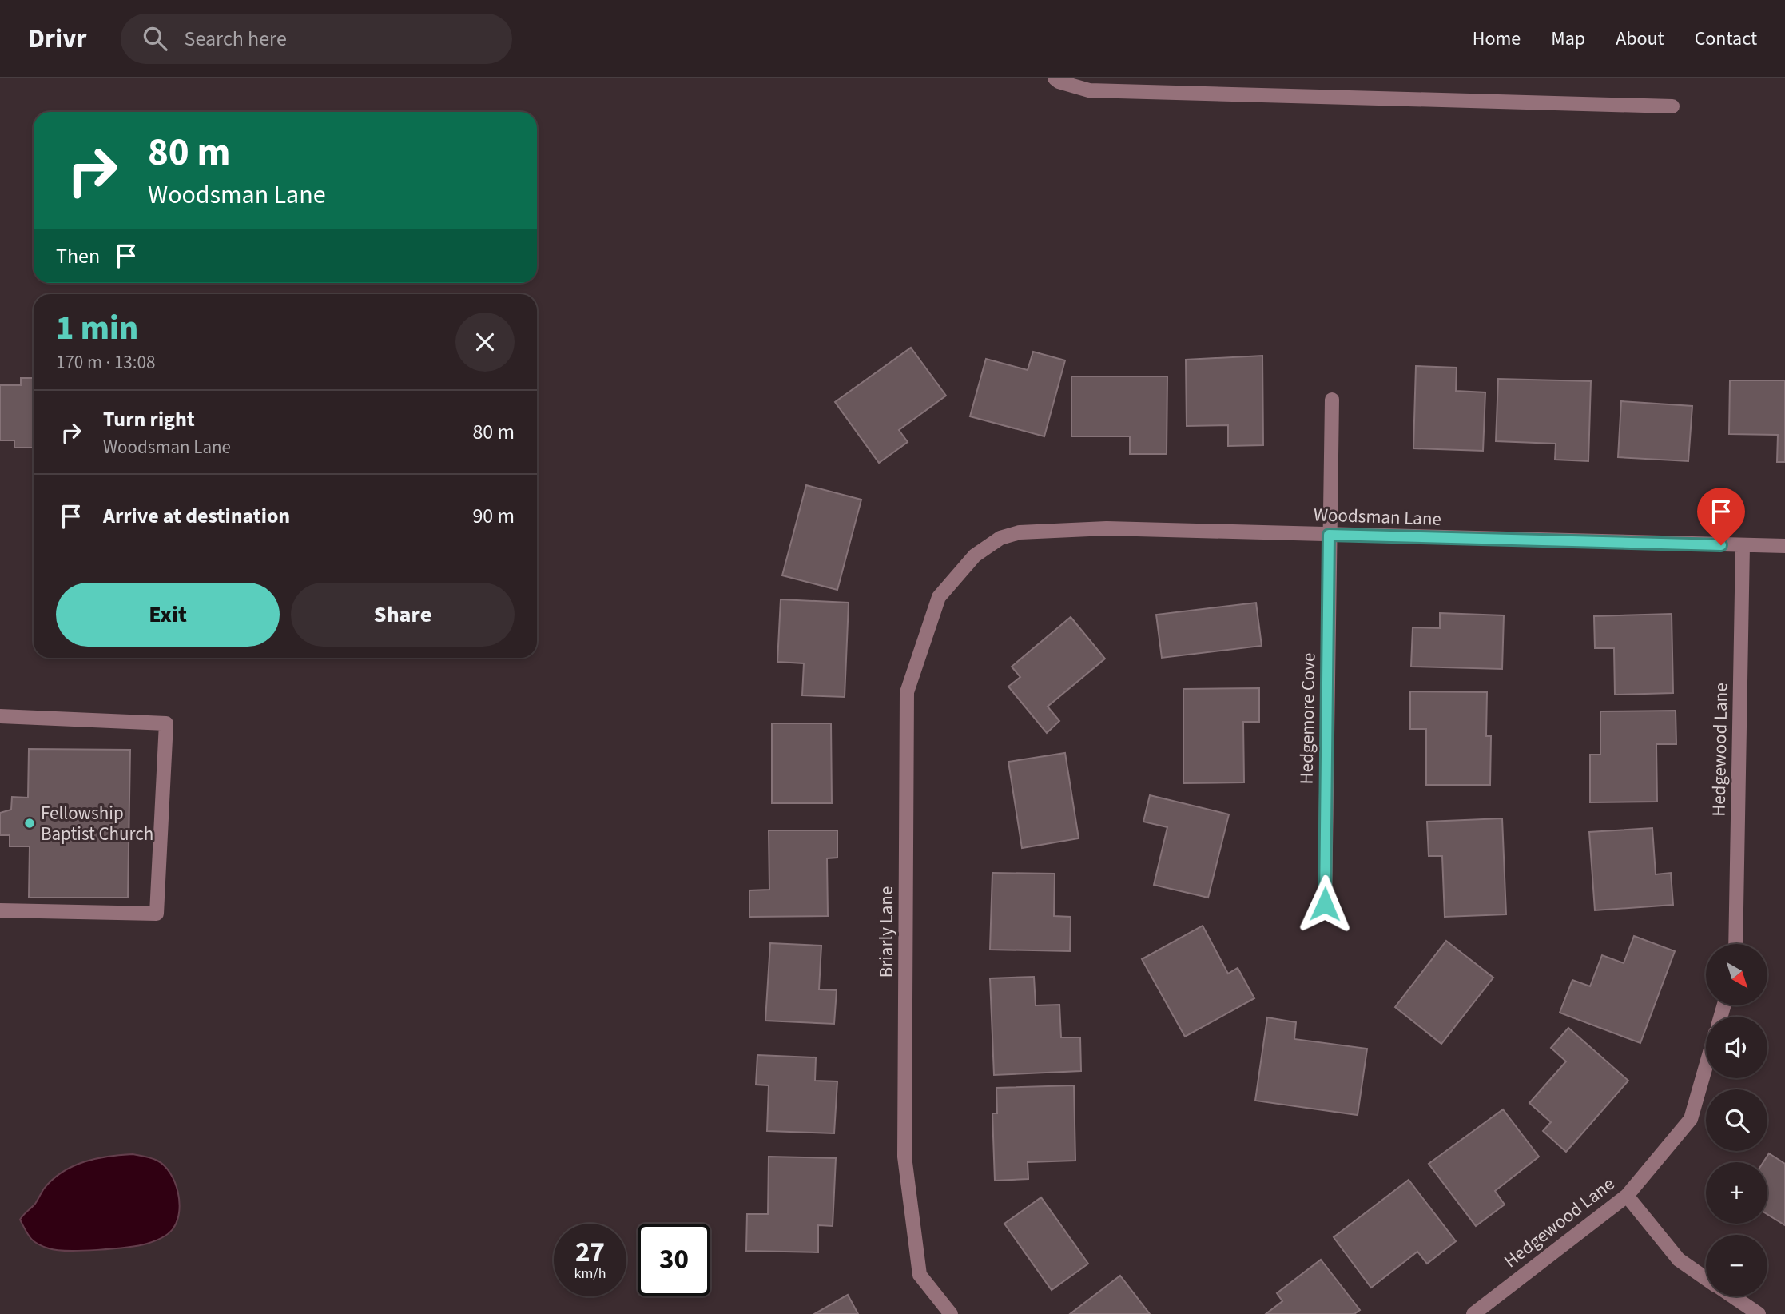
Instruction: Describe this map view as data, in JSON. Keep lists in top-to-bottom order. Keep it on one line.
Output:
{"streets":{"street":["Woodsman Lane","Hedgemore Cove","Hedgewood Lane","Briarly Lane"]},"crossings":[["Woodsman Lane","Hedgemore Cove"],["Woodsman Lane","Hedgewood Lane"],["Woodsman Lane","Briarly Lane"]],"places":["Fellowship Baptist Church"],"north":"bottom right","page":{"header":"Drivr","search":"Search here","nav":["Home","Map","About","Contact"],"turn":["80 m","Woodsman Lane"],"then":"Then","heading":["1 min","170 m · 13:08"],"list":[{"name":"Turn right","note":"Woodsman Lane","value":"80 m"},{"name":"Arrive at destination","value":"90 m"}],"buttons":["Exit","Share"],"map_buttons":["+","−"],"speed":"27 km/h","limit":"30"}}
